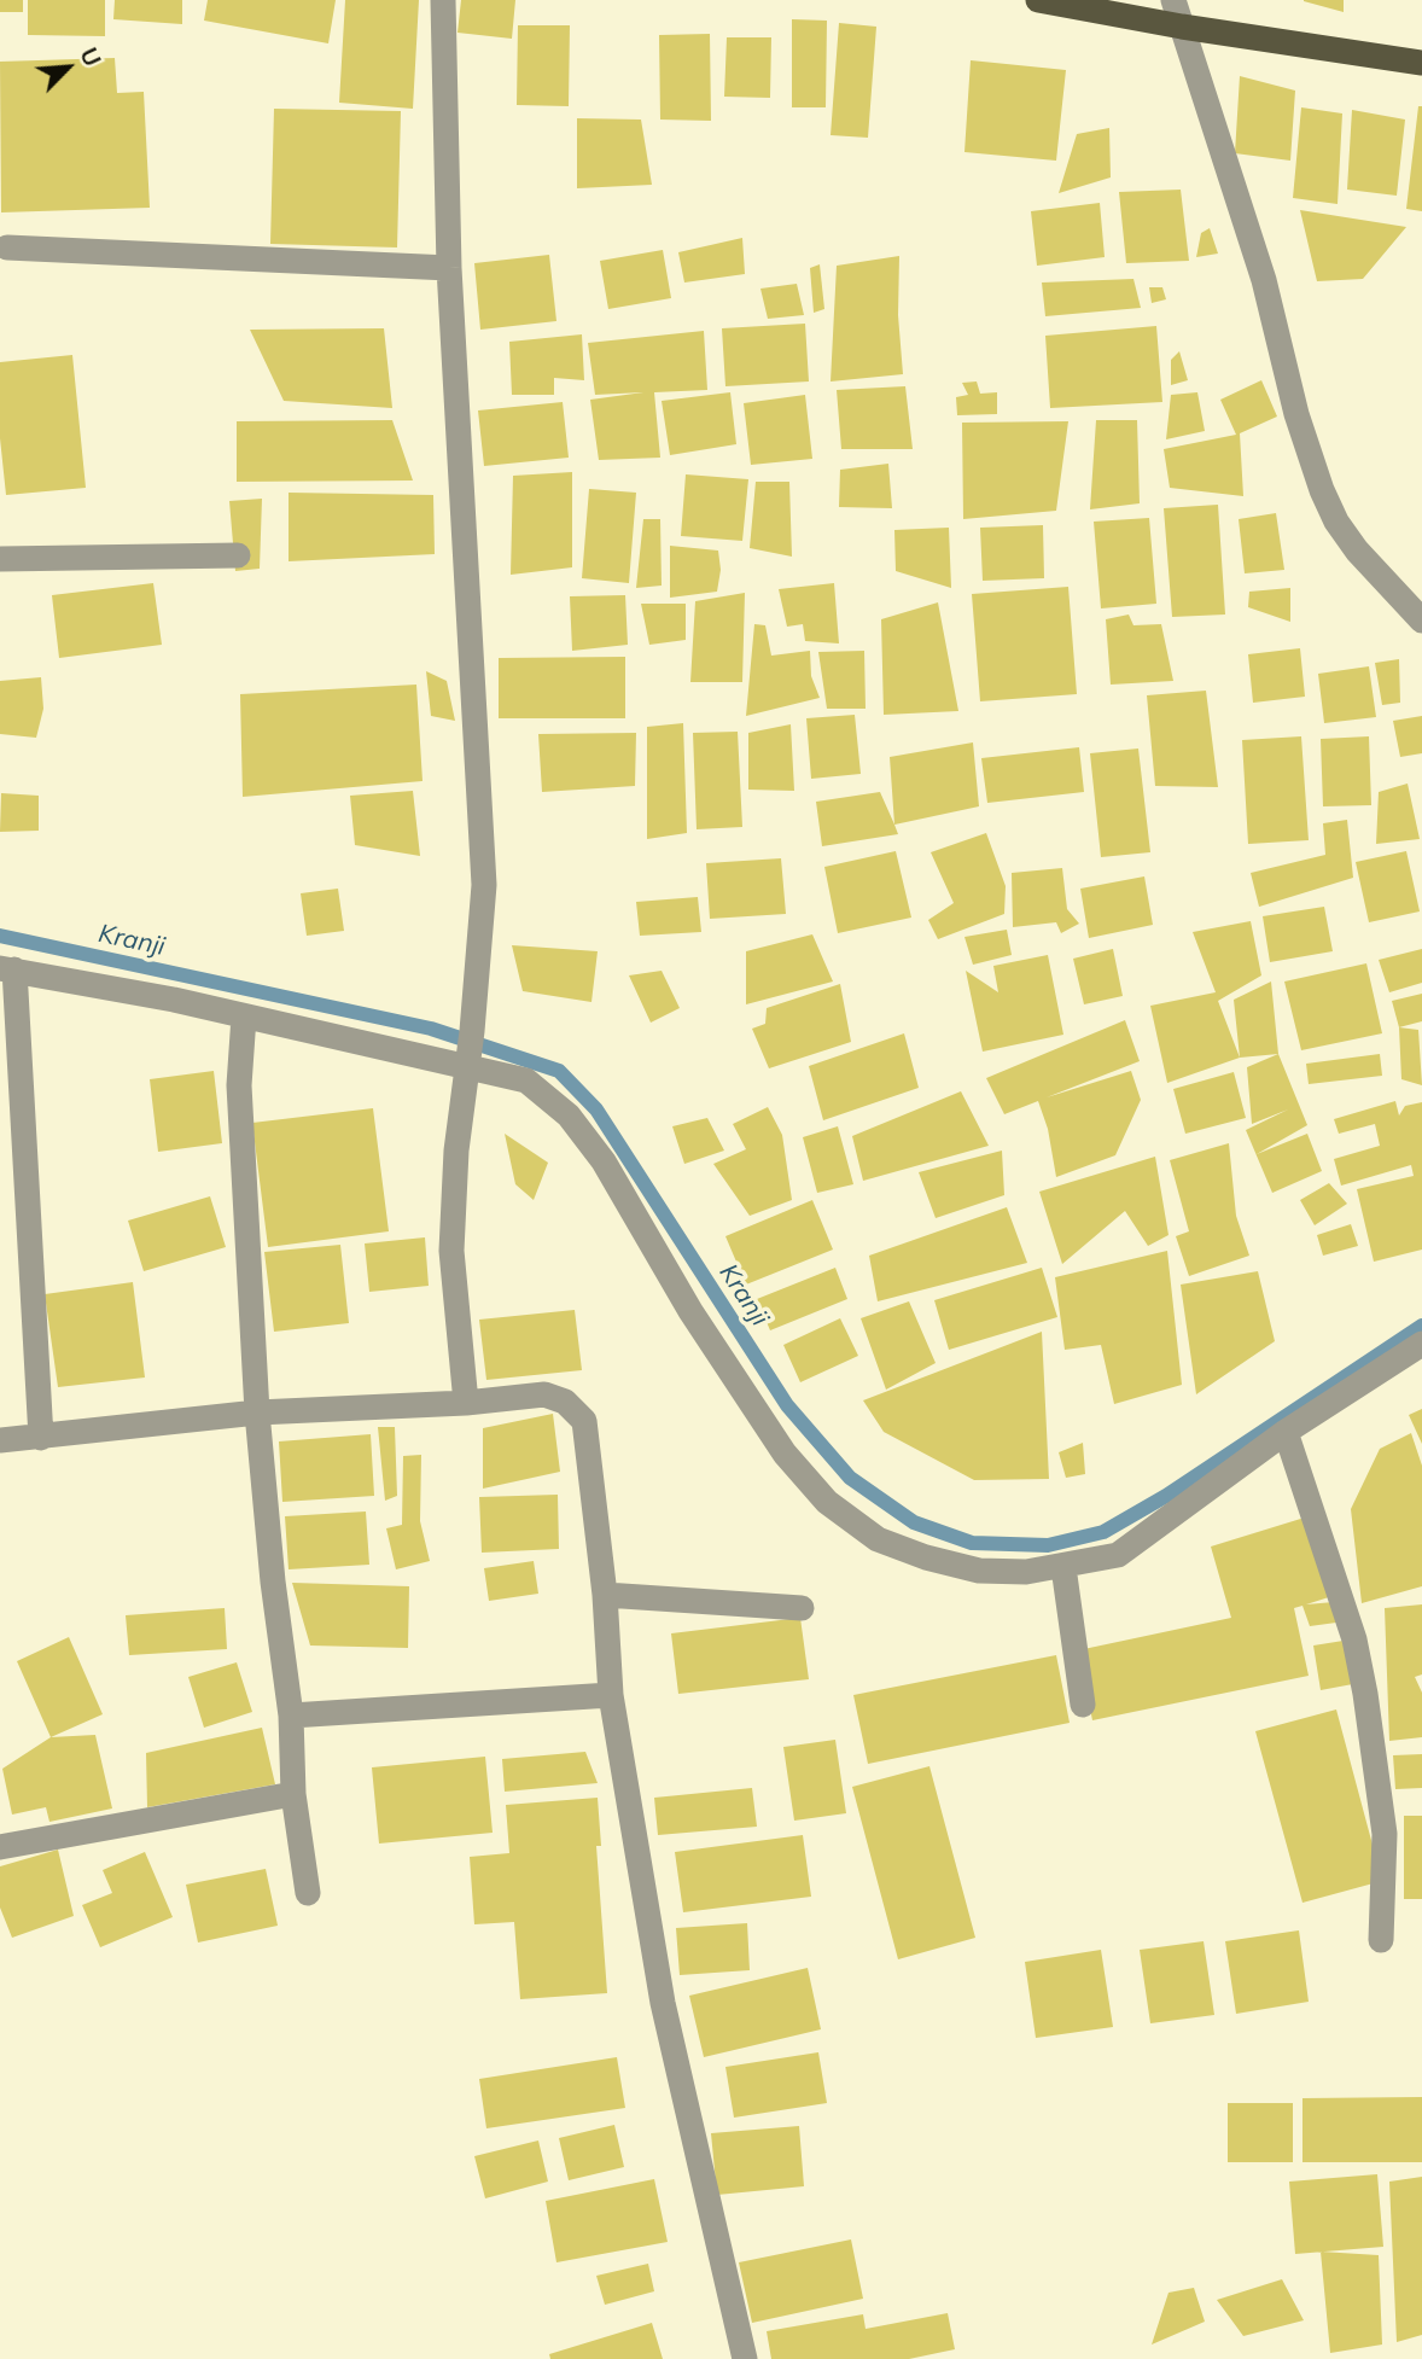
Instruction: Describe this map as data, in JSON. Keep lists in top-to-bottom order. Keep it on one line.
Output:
{"water":["Kranji"],"north":"top right"}
